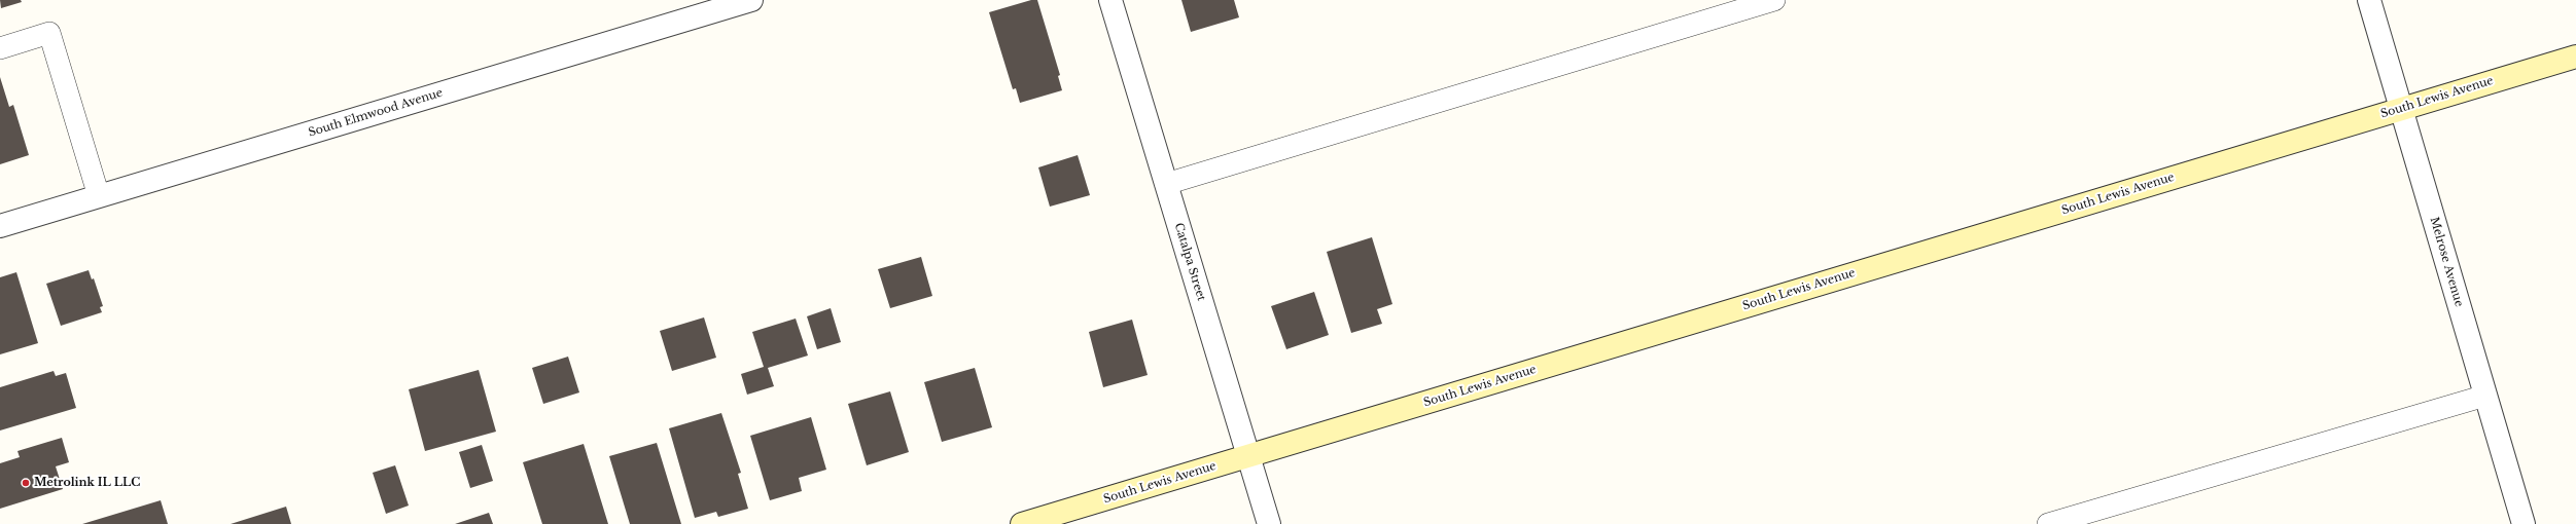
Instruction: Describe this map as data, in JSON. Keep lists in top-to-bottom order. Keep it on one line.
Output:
{"streets":{"main road":["South Lewis Avenue"],"street":["South Elmwood Avenue","Catalpa Street","Melrose Avenue"]},"crossings":[["South Lewis Avenue","Catalpa Street"],["South Lewis Avenue","Melrose Avenue"]],"places":["Metrolink IL LLC"]}
